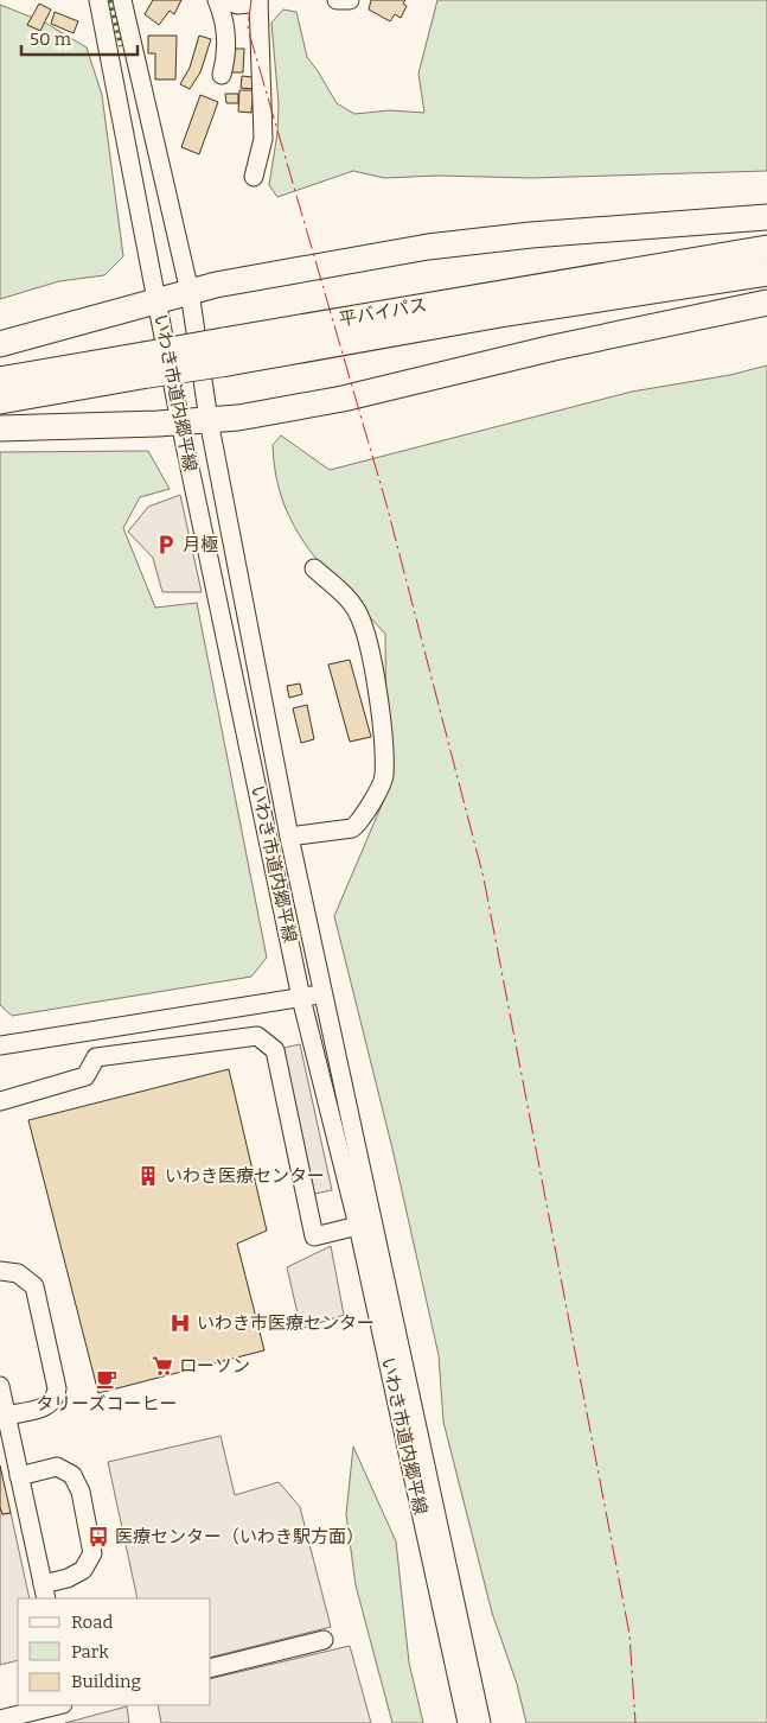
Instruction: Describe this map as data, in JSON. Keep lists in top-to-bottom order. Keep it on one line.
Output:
{"streets":{"highway":["平バイパス"],"street":["いわき市道内郷平線"]},"places":{"parking":["月極"],"building":["いわき医療センター"],"hospital":["いわき市医療センター"],"supermarket":["ローソン"],"cafe":["タリーズコーヒー"],"bus stop":["医療センター（いわき駅方面）"]},"legend":["Road","Park","Building"],"scale_bar":"50 m"}
